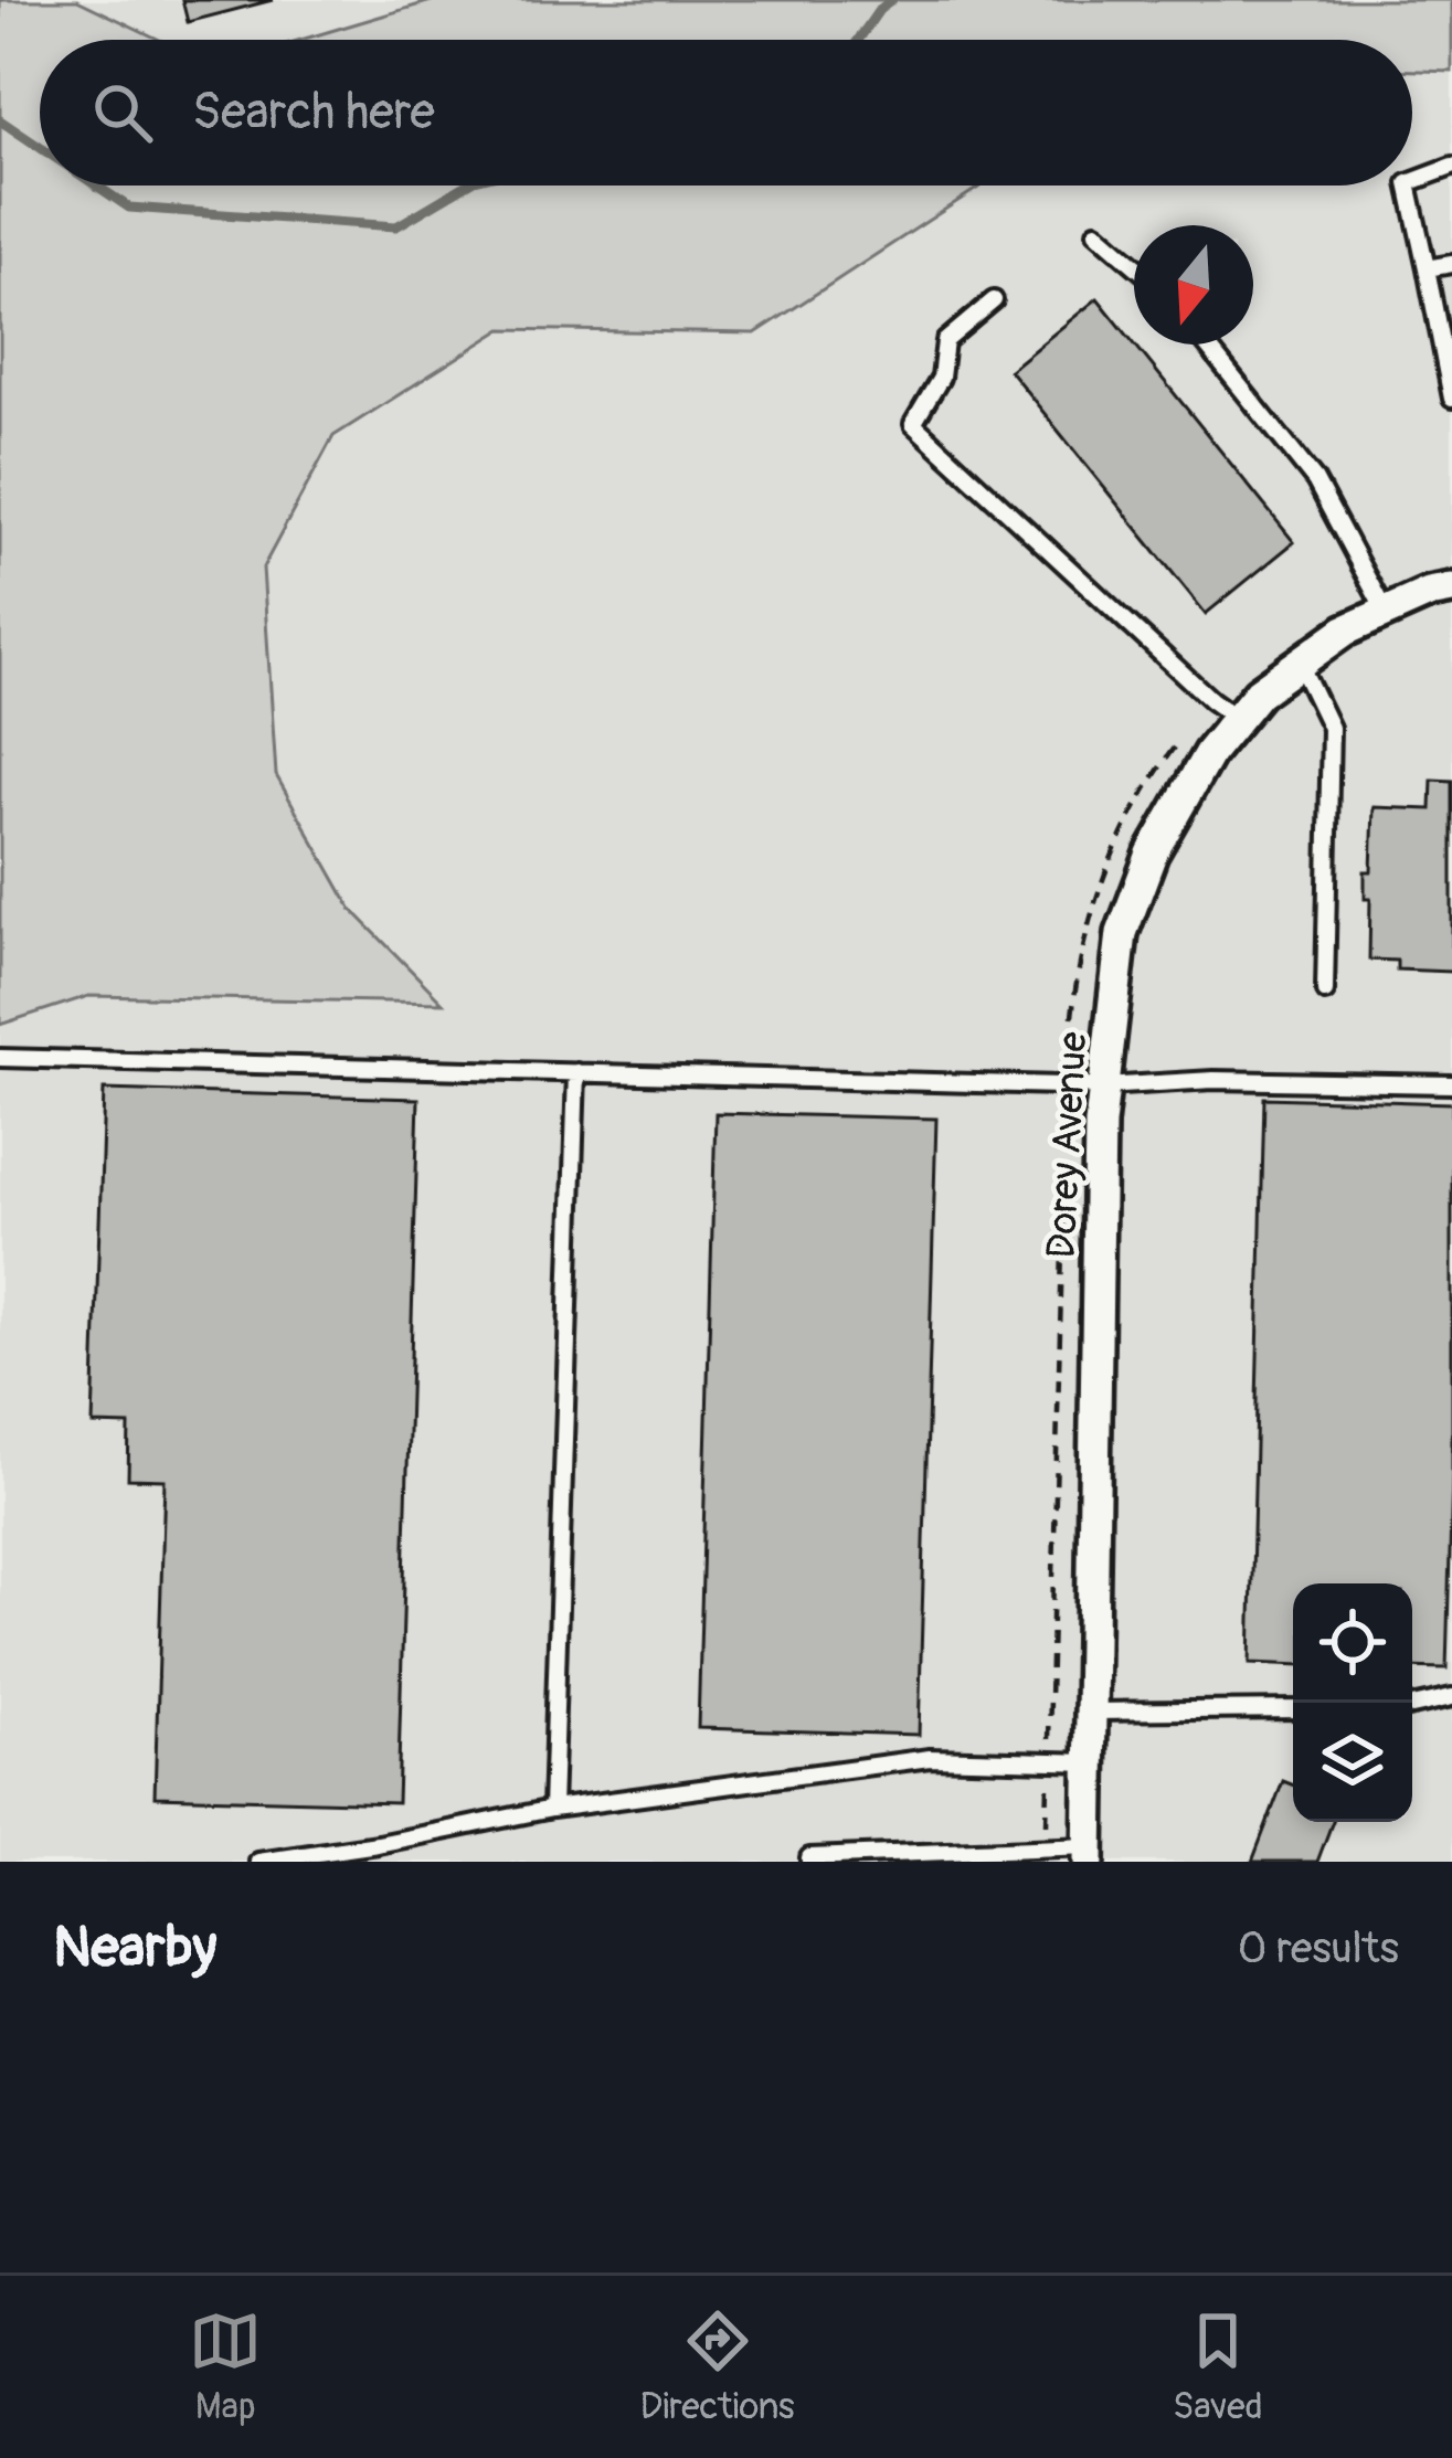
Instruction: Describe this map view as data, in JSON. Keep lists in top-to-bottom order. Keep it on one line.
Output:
{"streets":{"street":["Dorey Avenue"]},"north":"bottom","page":{"search":"Search here","heading":["Nearby","0 results"],"nav":["Map","Directions","Saved"]}}
